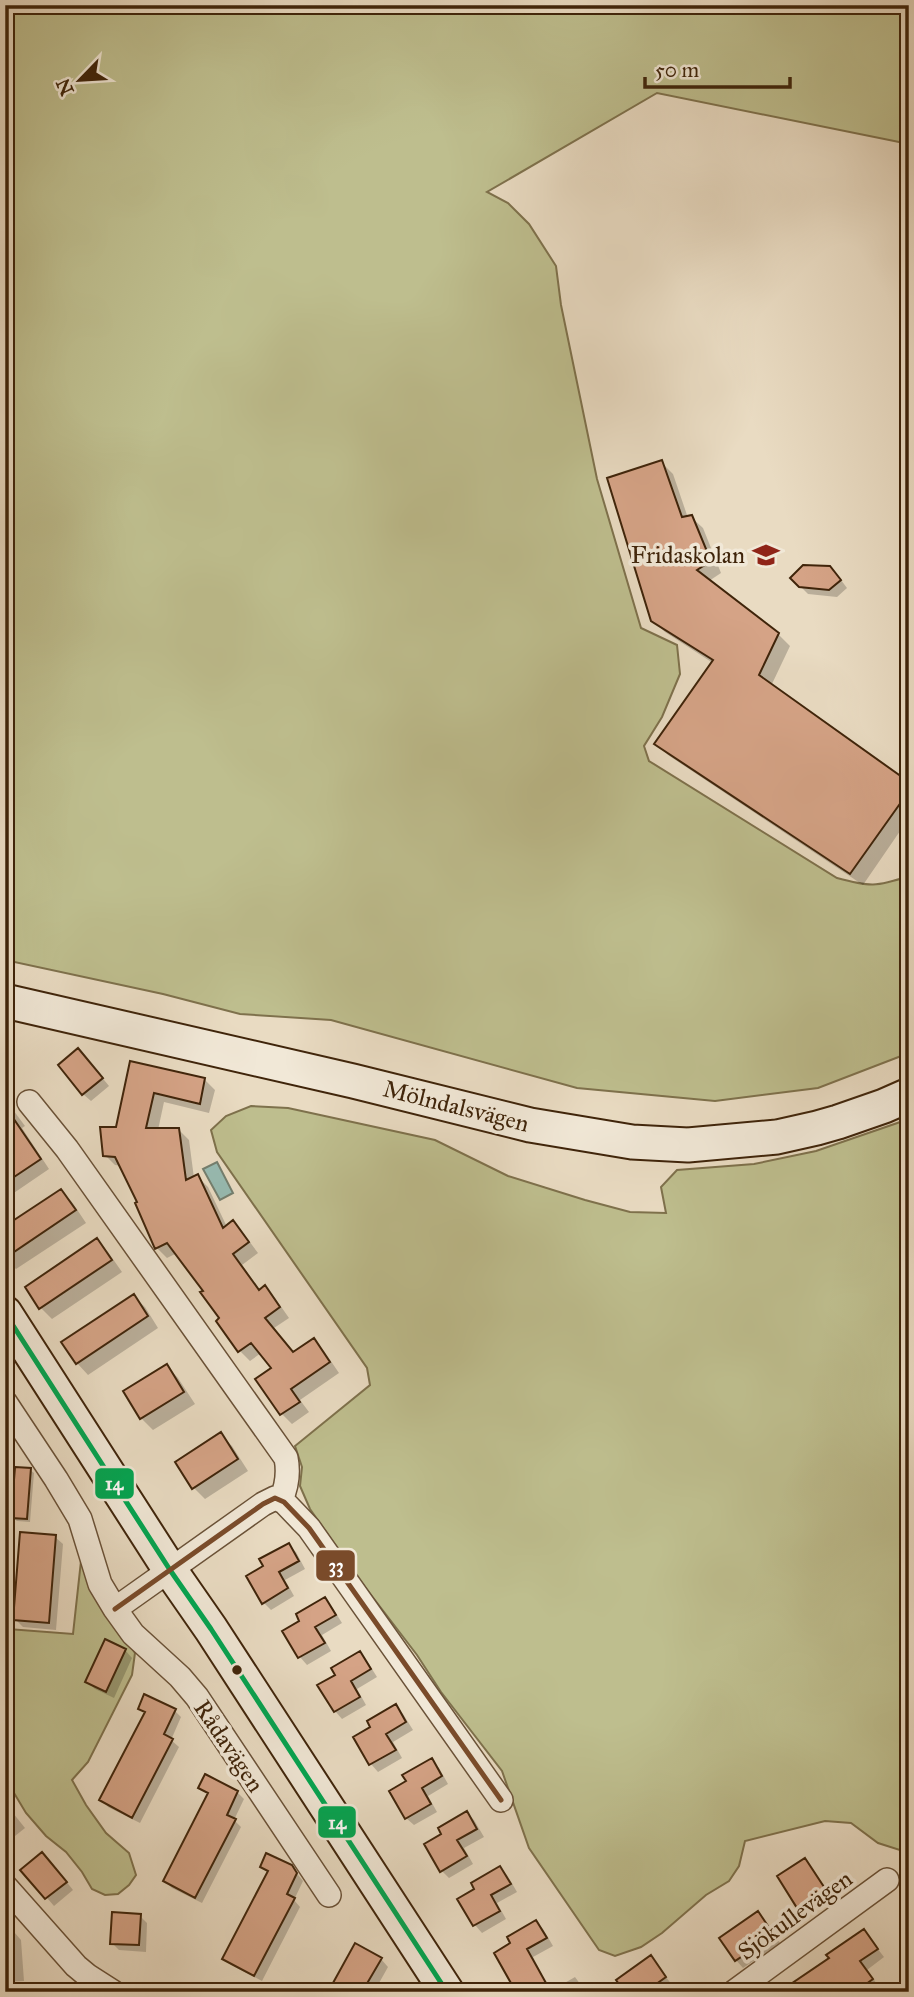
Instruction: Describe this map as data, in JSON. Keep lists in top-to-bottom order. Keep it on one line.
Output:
{"streets":{"street":["Mölndalsvägen","Rådavägen","Sjökullevägen"]},"places":{"school or university":["Fridaskolan"]},"lines":["transit line 14","transit line 33"],"scale_bar":"50 m","north":"bottom left"}
